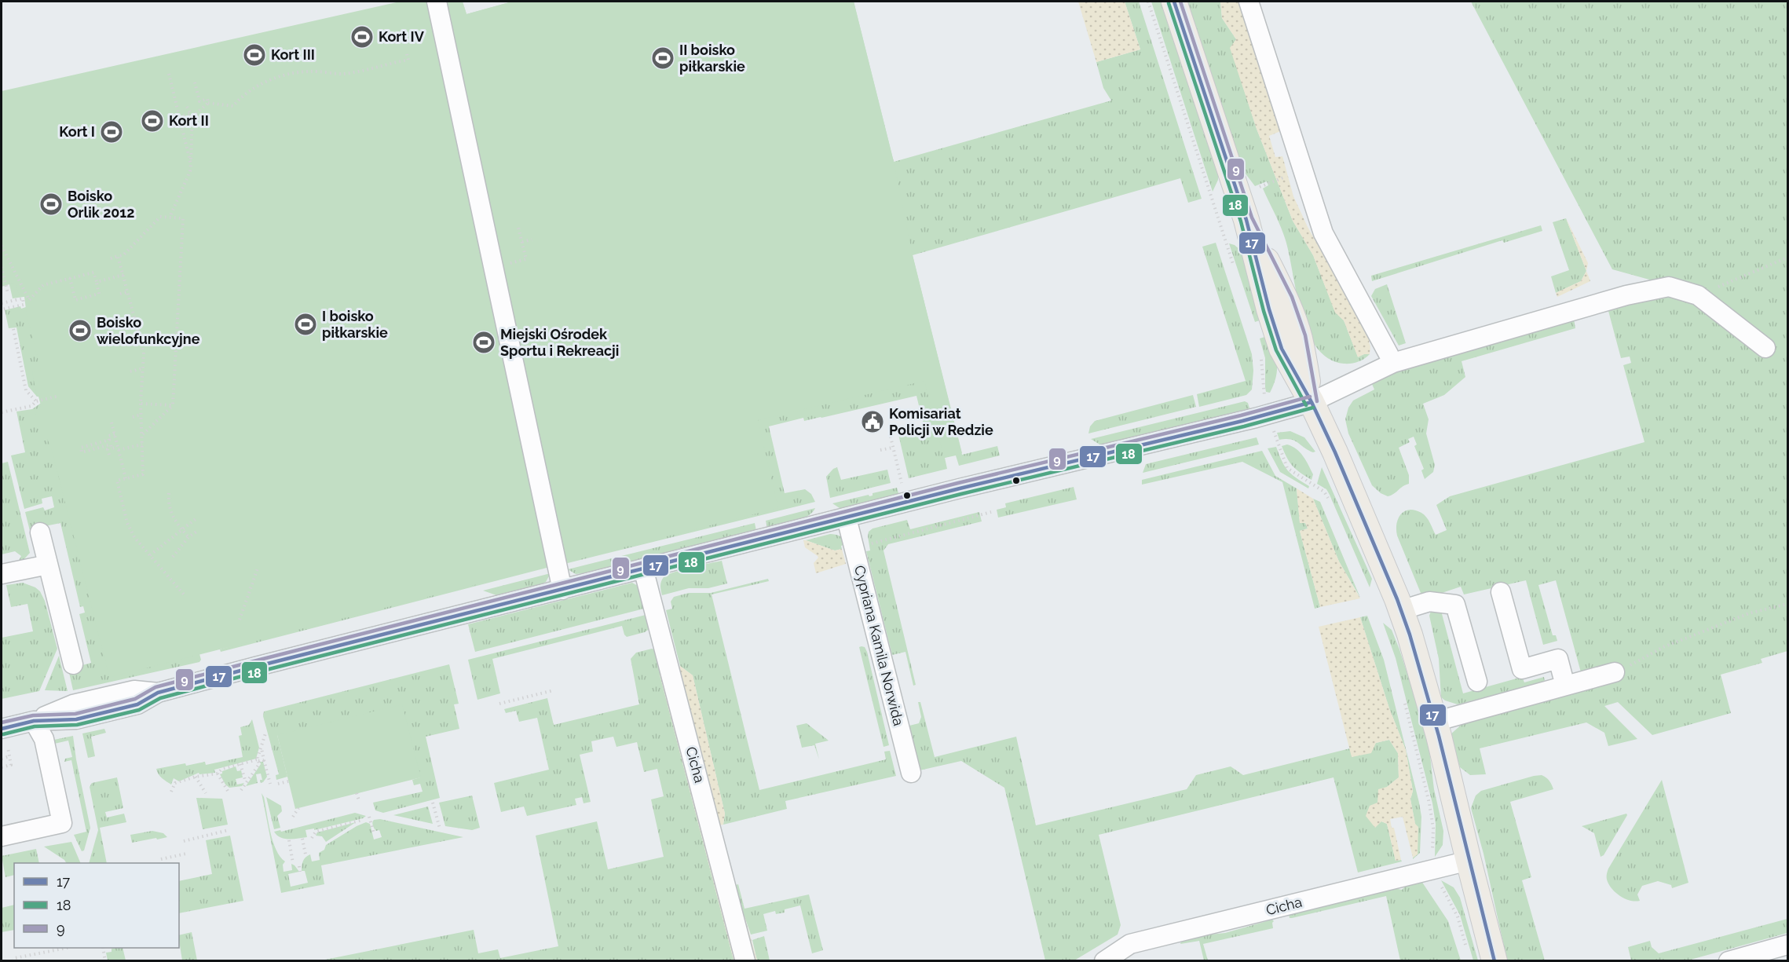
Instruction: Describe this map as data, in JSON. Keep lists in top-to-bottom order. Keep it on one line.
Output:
{"streets":{"street":["Cypriana Kamila Norwida","Cicha"]},"places":{"sports":["Kort IV","Kort III","II boisko piłkarskie","Kort II","Kort I","Boisko Orlik 2012","I boisko piłkarskie","Boisko wielofunkcyjne","Miejski Ośrodek Sportu i Rekreacji"],"public building":["Komisariat Policji w Redzie"]},"lines":["transit line 17","transit line 9","transit line 18"],"legend":["17","18","9"]}
